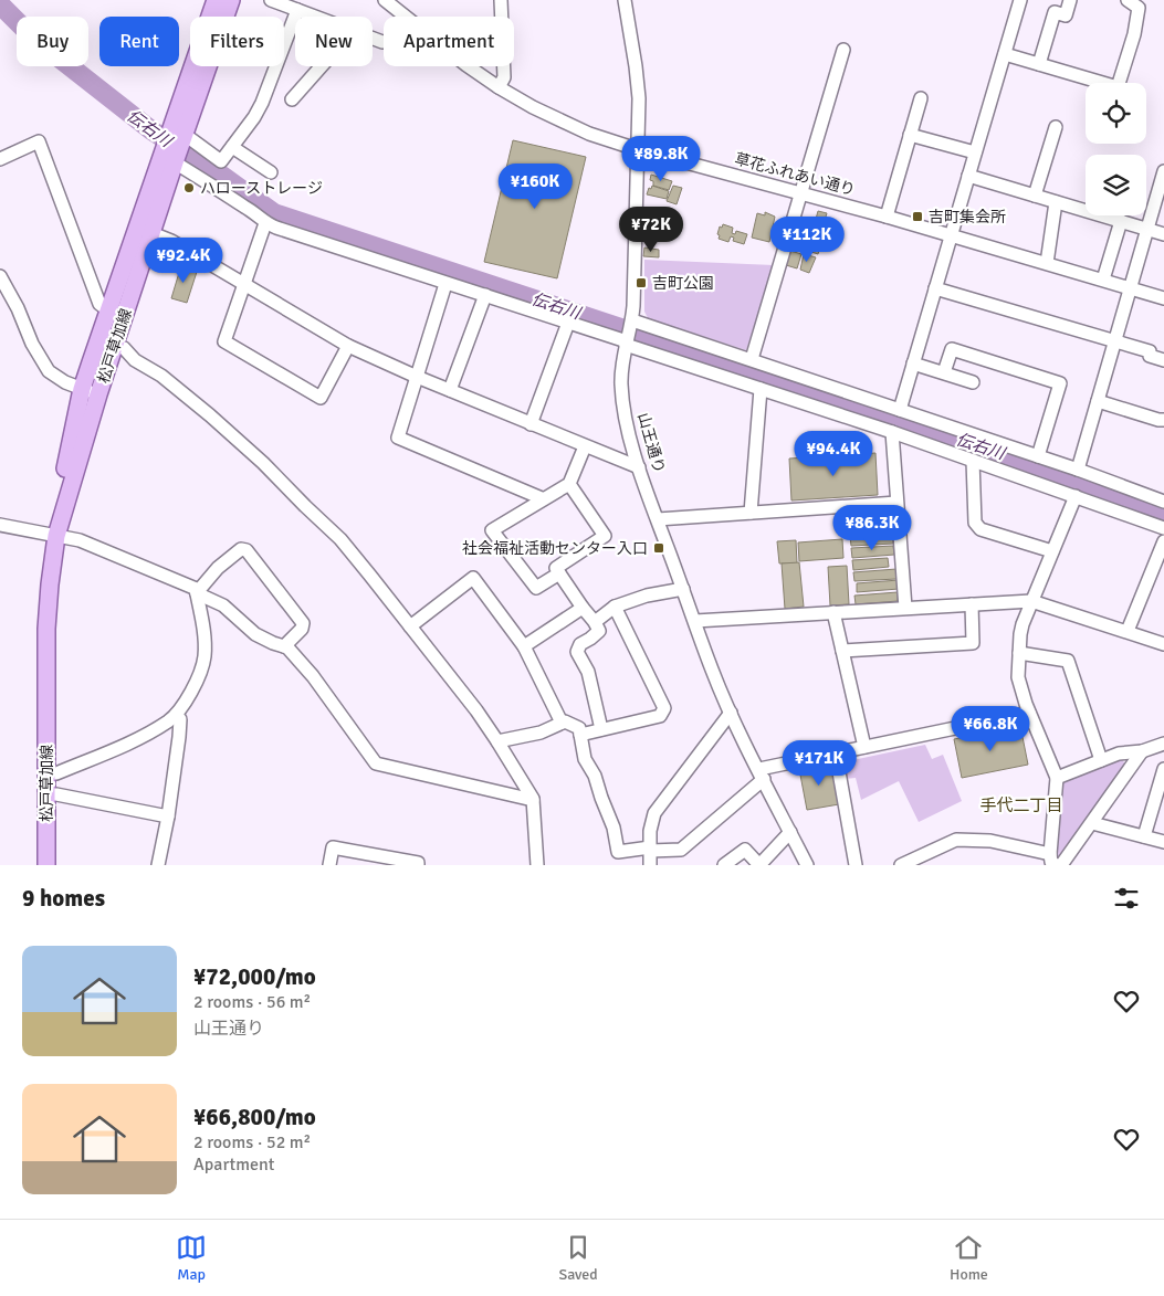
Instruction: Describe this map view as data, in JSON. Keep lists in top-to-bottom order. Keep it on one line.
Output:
{"streets":{"main road":["松戸草加線"],"street":["草花ふれあい通り","山王通り"]},"crossings":[["草花ふれあい通り","山王通り"]],"districts":["手代二丁目"],"water":["伝右川"],"places":{"other":["ハローストレージ"],"transit":["吉町集会所","吉町公園","社会福祉活動センター入口"]},"page":{"chip":["Buy","Rent","Filters","New","Apartment"],"price":["¥89.8K","¥160K","¥72K","¥112K","¥92.4K","¥94.4K","¥86.3K","¥66.8K","¥171K"],"heading":"9 homes","list":[{"name":"¥72,000/mo","note":"2 rooms · 56 m² · 山王通り"},{"name":"¥66,800/mo","note":"2 rooms · 52 m² · Apartment"}],"tabs":["Map","Saved","Home"]}}
